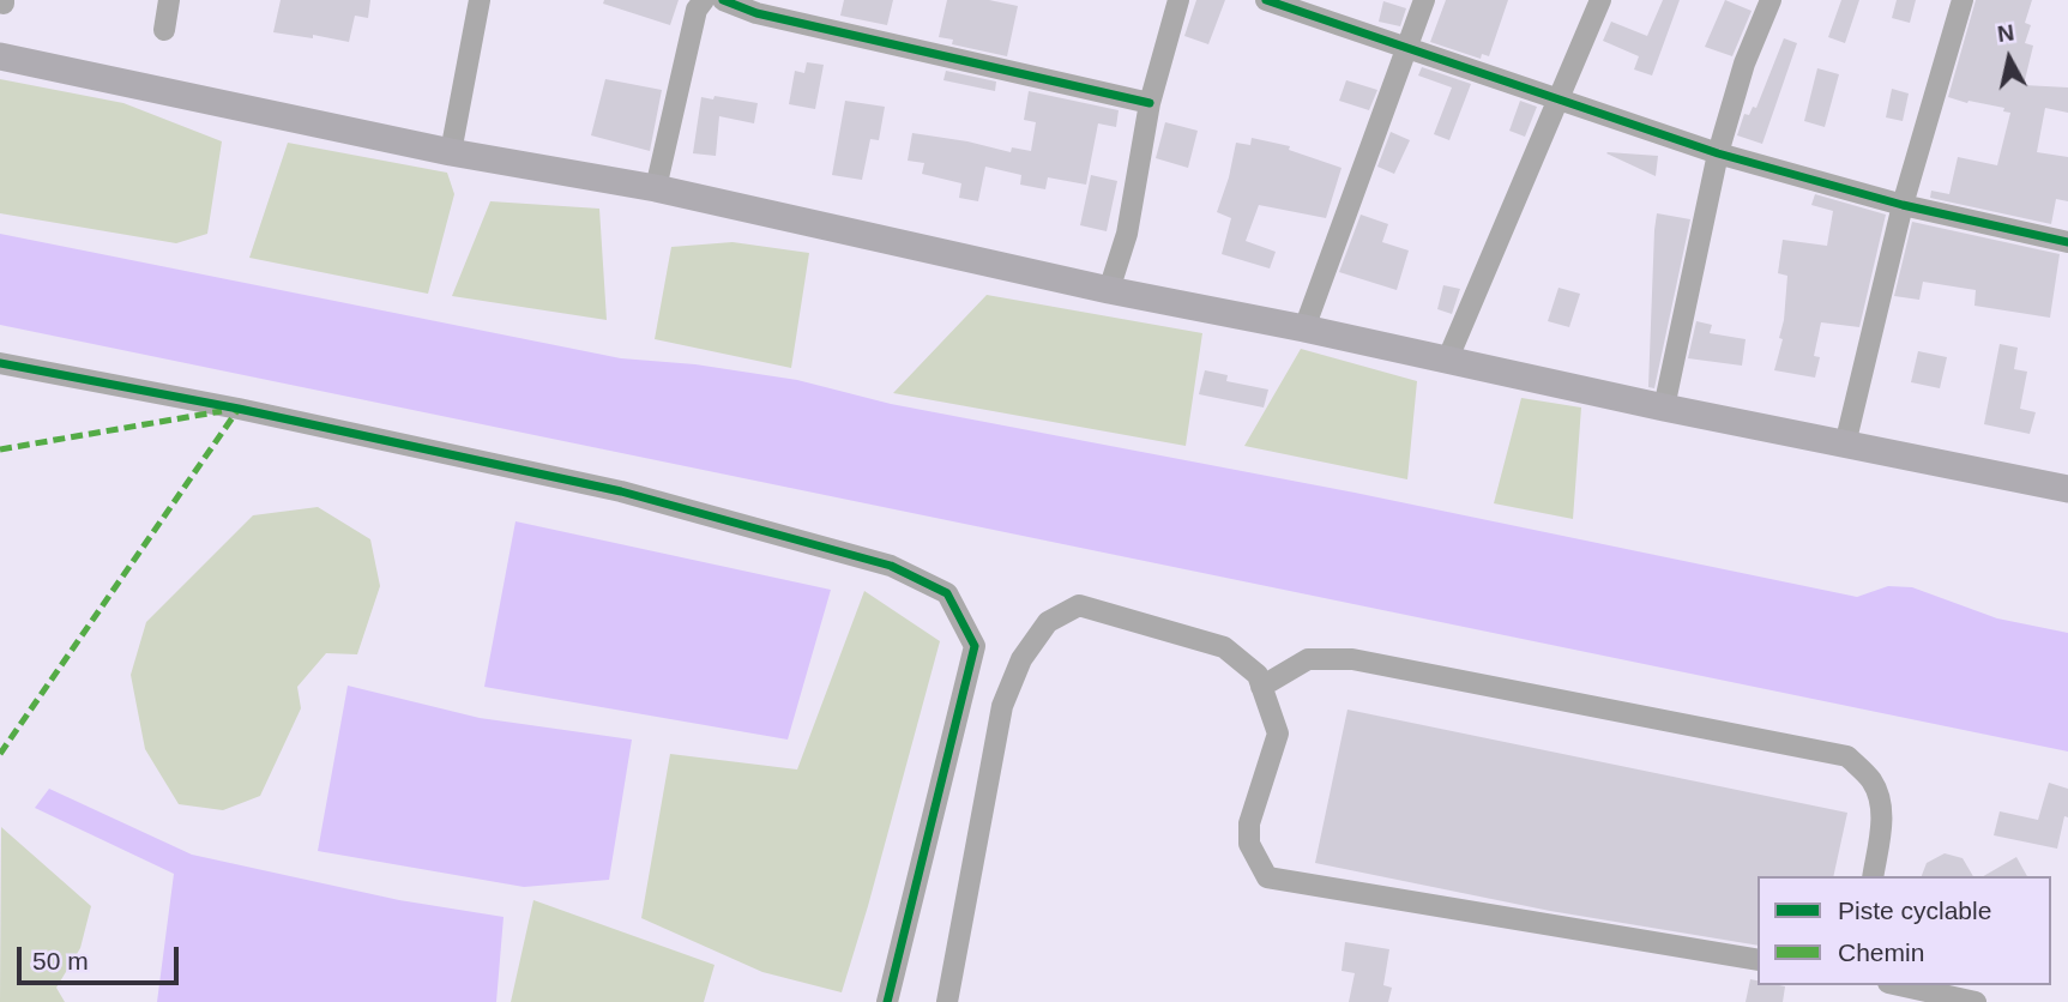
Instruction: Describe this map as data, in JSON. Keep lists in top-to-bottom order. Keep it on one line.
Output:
{"legend":["Piste cyclable","Chemin"],"scale_bar":"50 m","north":"top"}
